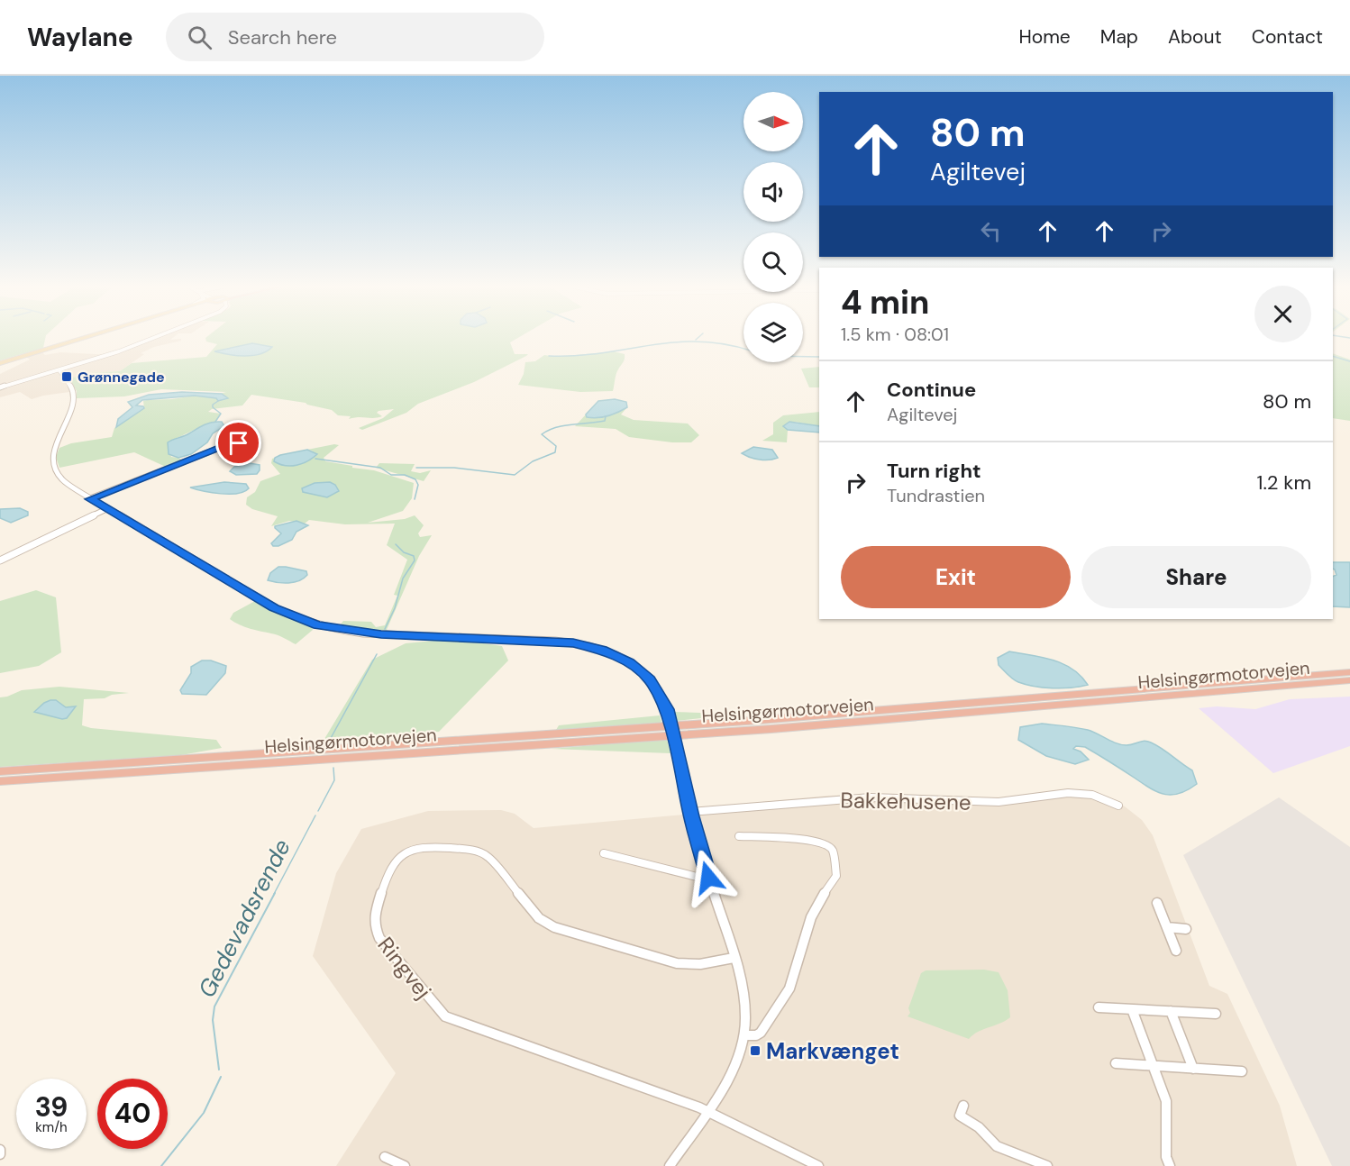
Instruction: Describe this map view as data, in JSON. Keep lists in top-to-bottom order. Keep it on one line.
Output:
{"streets":{"highway":["Helsingørmotorvejen"],"street":["Bakkehusene","Ringvej"]},"water":["Gedevadsrende"],"places":{"transit":["Grønnegade","Markvænget"]},"north":"right","page":{"header":"Waylane","search":"Search here","nav":["Home","Map","About","Contact"],"turn":["80 m","Agiltevej"],"heading":["4 min","1.5 km · 08:01"],"list":[{"name":"Continue","note":"Agiltevej","value":"80 m"},{"name":"Turn right","note":"Tundrastien","value":"1.2 km"}],"buttons":["Exit","Share"],"speed":"39 km/h","limit":"40"}}
